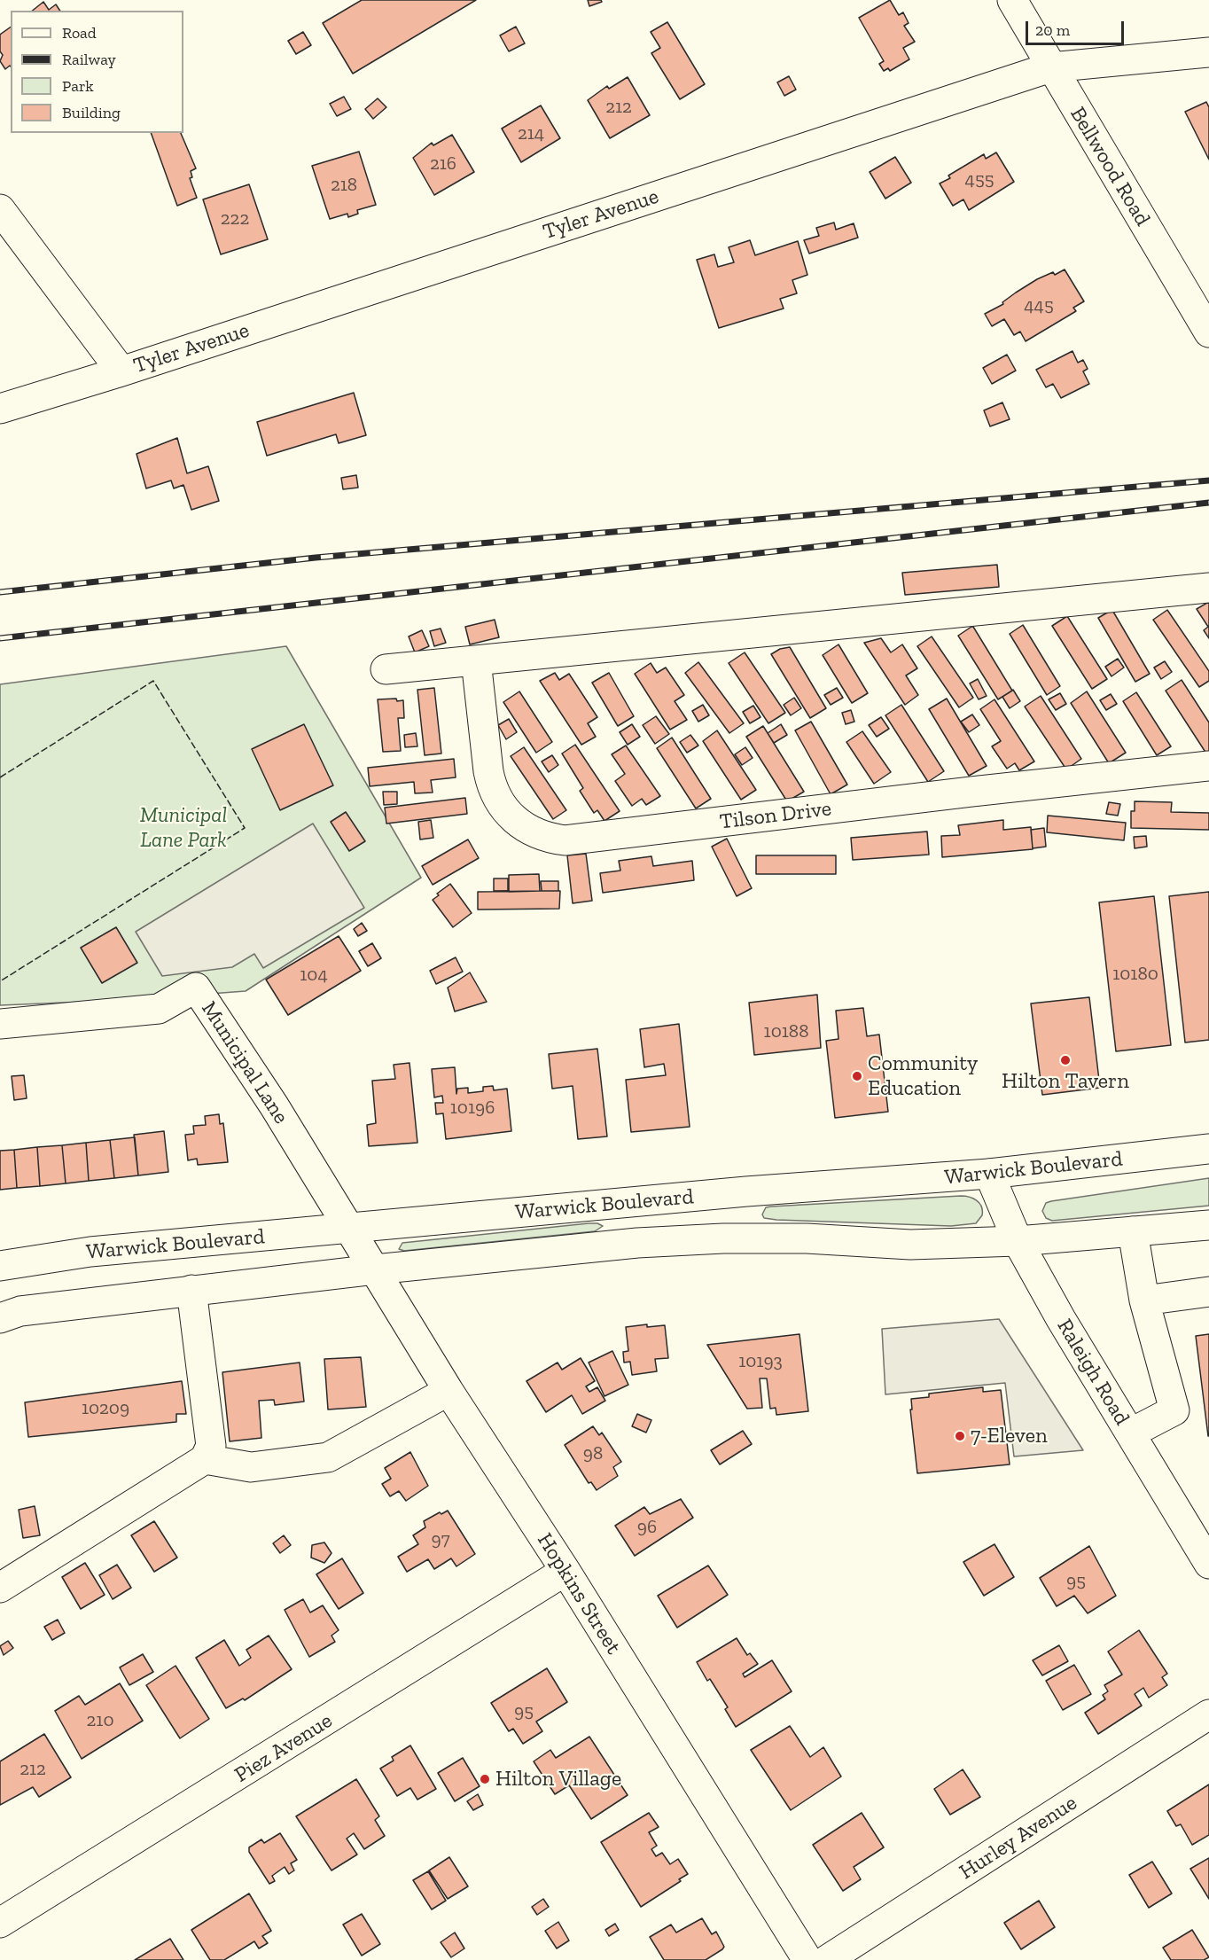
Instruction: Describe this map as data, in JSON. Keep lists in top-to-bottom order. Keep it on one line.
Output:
{"streets":{"street":["Bellwood Road","Tyler Avenue","Tilson Drive","Municipal Lane","Warwick Boulevard","Raleigh Road","Hopkins Street","Piez Avenue","Hurley Avenue"]},"crossings":[["Bellwood Road","Tyler Avenue"],["Municipal Lane","Warwick Boulevard"],["Municipal Lane","Hopkins Street"],["Warwick Boulevard","Raleigh Road"],["Warwick Boulevard","Hopkins Street"],["Hopkins Street","Piez Avenue"]],"parks":["Municipal Lane Park"],"places":["Hilton Tavern","Community Education","7-Eleven","Hilton Village"],"house_numbers":["212","214","216","455","218","222","445","10180","104","10188","10196","10193","10209","98","96","97","95","95","210","212"],"legend":["Road","Railway","Park","Building"],"scale_bar":"20 m"}
